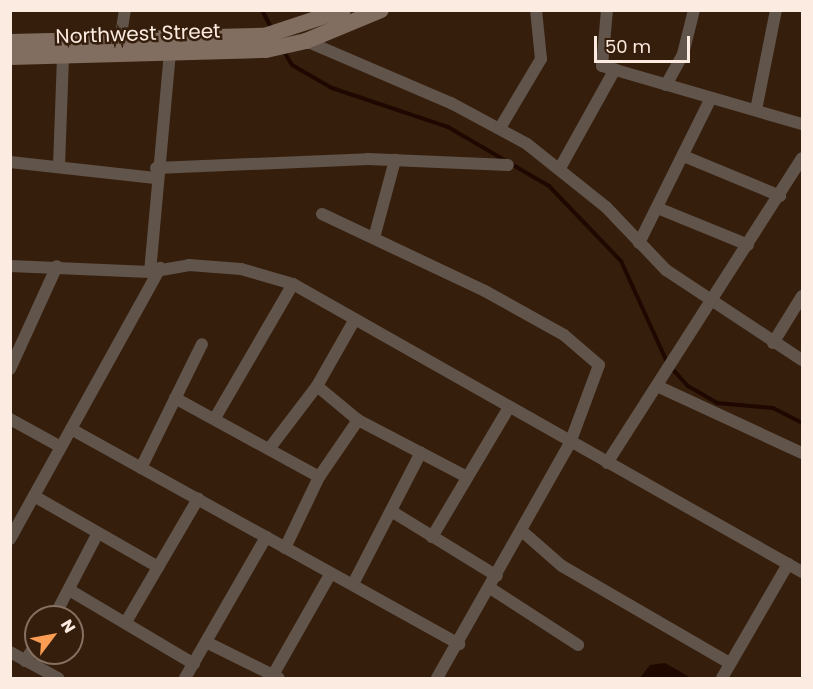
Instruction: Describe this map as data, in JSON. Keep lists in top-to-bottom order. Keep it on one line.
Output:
{"streets":{"main road":["Northwest Street"]},"scale_bar":"50 m","north":"top right"}
